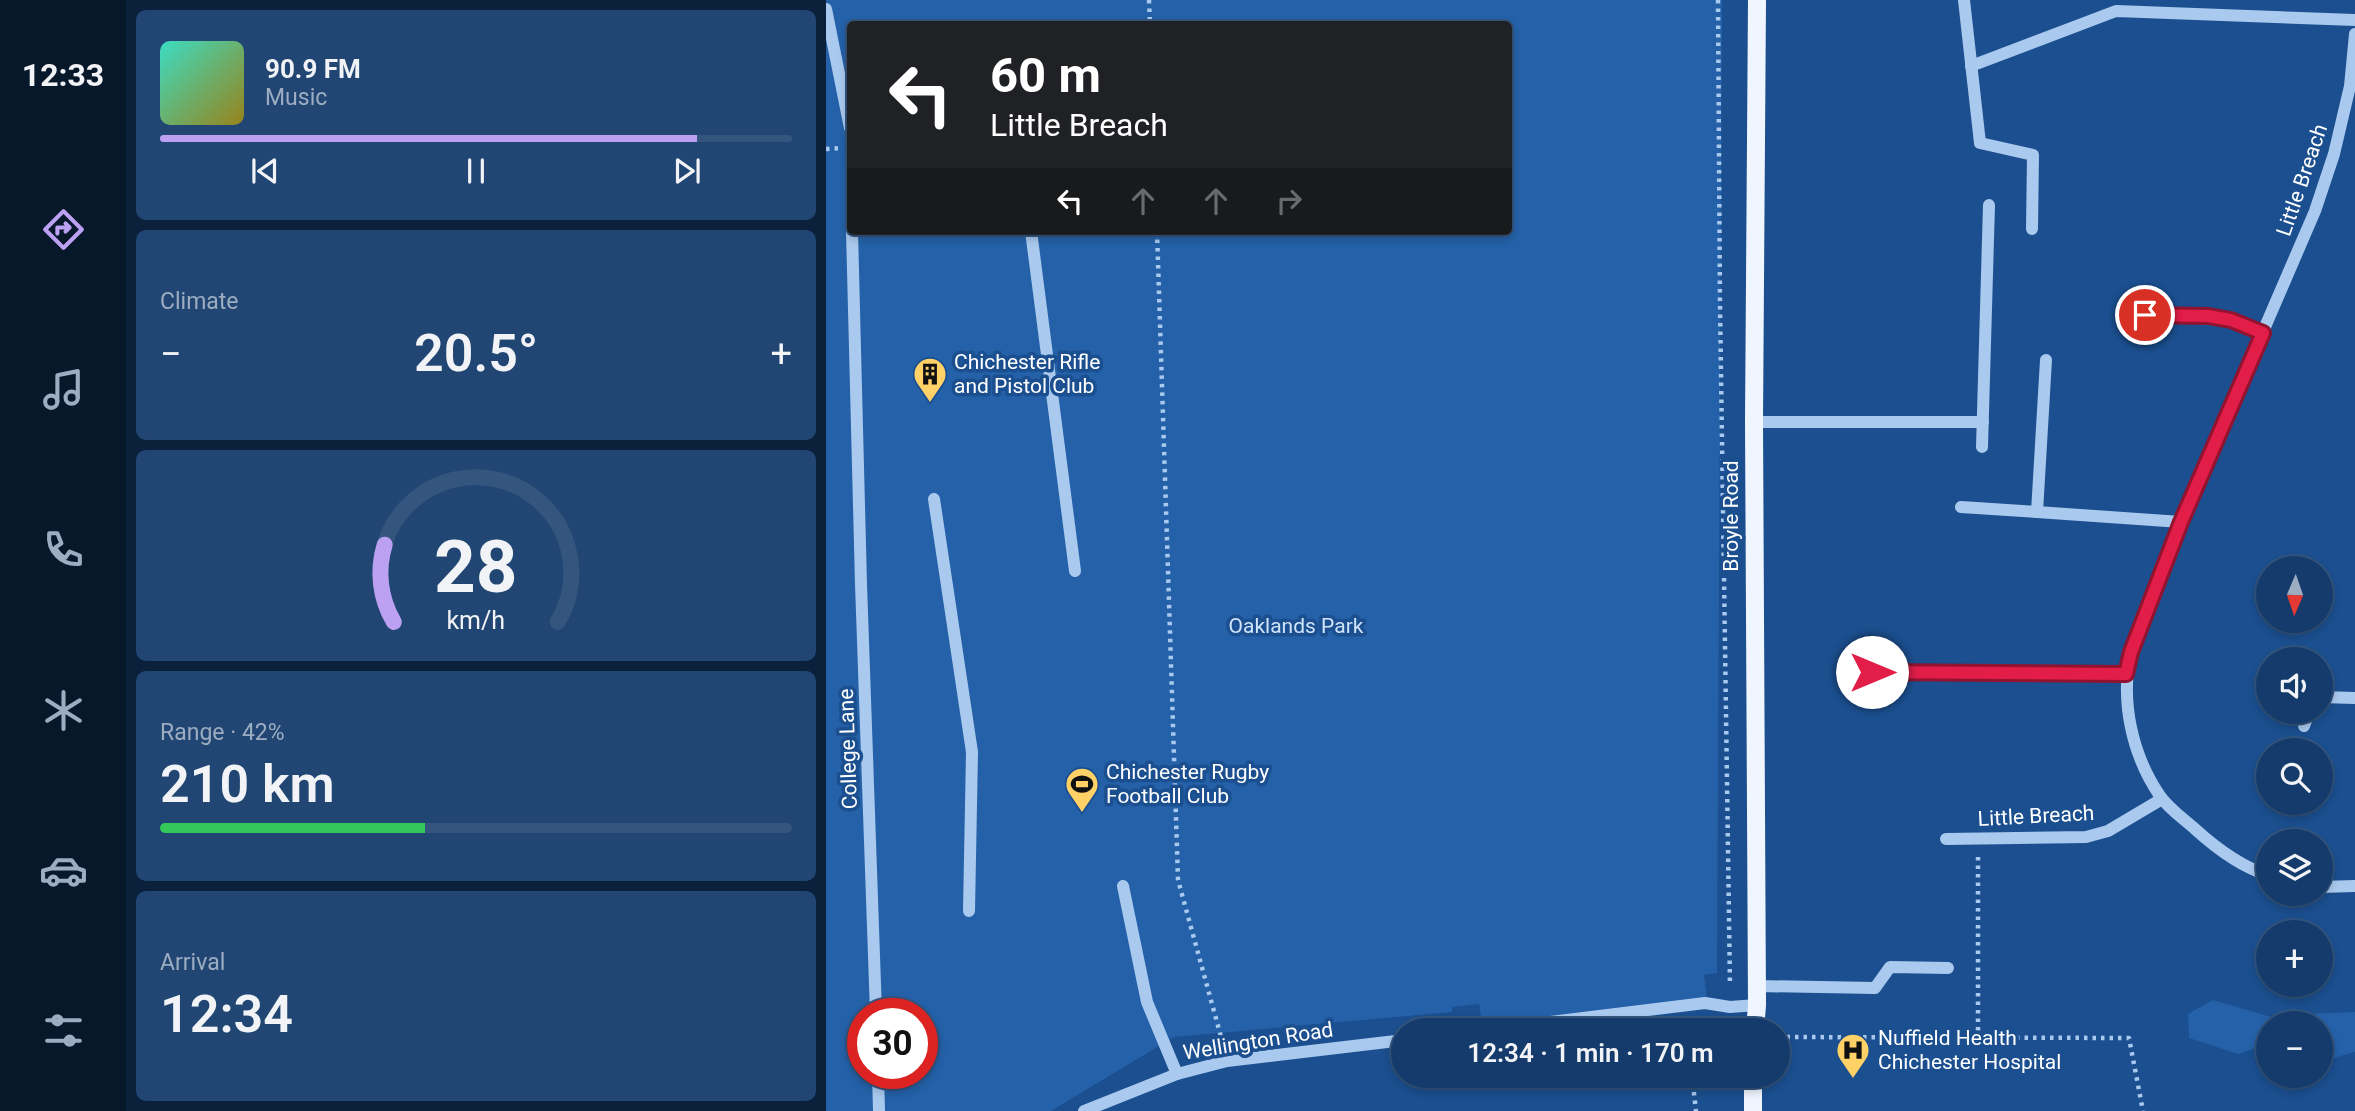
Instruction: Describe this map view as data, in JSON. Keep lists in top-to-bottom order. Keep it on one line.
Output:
{"streets":{"main road":["Broyle Road"],"street":["Little Breach","College Lane","Wellington Road"]},"parks":["Oaklands Park"],"places":{"building":["Chichester Rifle and Pistol Club"],"sports":["Chichester Rugby Football Club"],"hospital":["Nuffield Health Chichester Hospital"]},"north":"bottom","page":{"tabs":"12:33","turn":["60 m","Little Breach"],"song":["90.9 FM","Music"],"tile":["Climate",["Range · 42%","210 km"],["Arrival","12:34"]],"heat":["−","20.5°","+"],"map_buttons":["+","−"],"limit":"30","trip":"12:34 · 1 min · 170 m","gauge":["28","km/h"]}}
